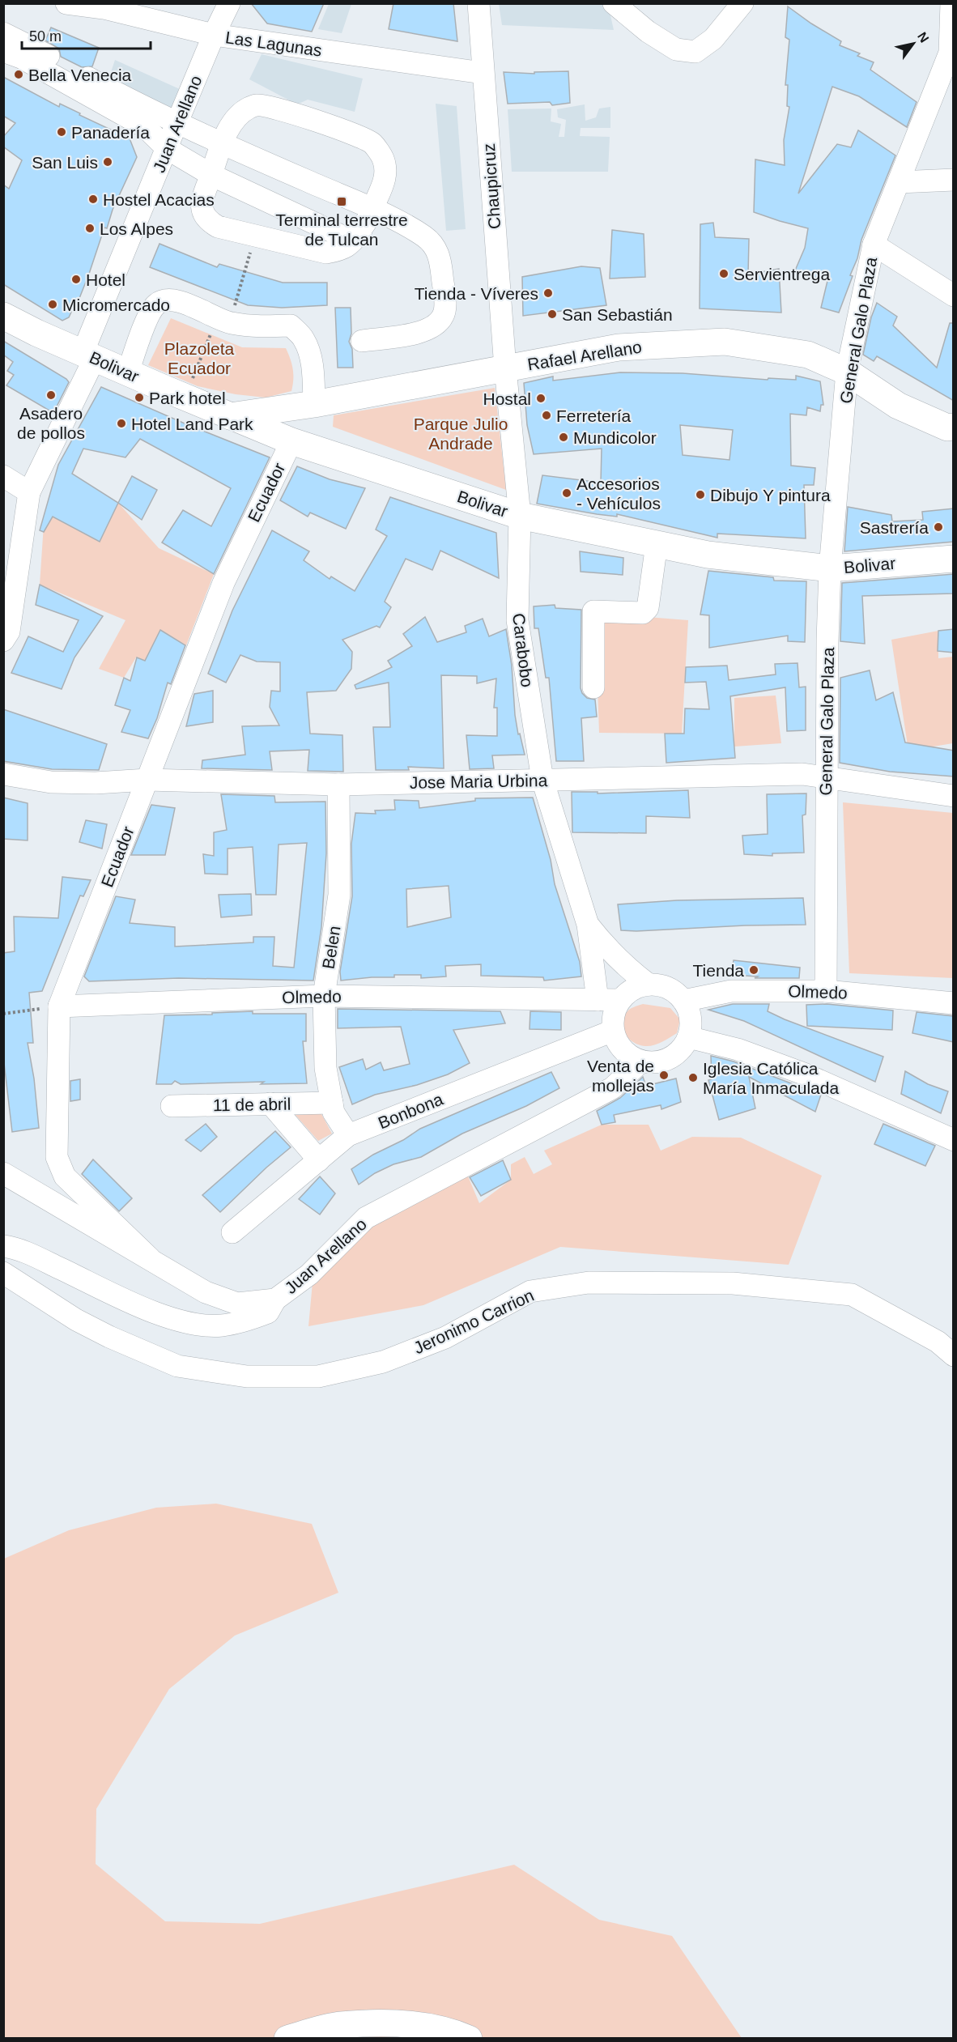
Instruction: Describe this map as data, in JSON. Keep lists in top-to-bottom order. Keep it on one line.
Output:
{"streets":{"main road":["Rafael Arellano","Bolivar"],"street":["Las Lagunas","Juan Arellano","Chaupicruz","General Galo Plaza","Ecuador","Carabobo","Jose Maria Urbina","Belen","Olmedo","11 de abril","Bonbona","Jeronimo Carrion"]},"crossings":[["Las Lagunas","Juan Arellano"],["Las Lagunas","Chaupicruz"],["Juan Arellano","Bolivar"],["Juan Arellano","Ecuador"],["Juan Arellano","Carabobo"],["Juan Arellano","Olmedo"],["Juan Arellano","Bonbona"],["Chaupicruz","Rafael Arellano"],["Chaupicruz","Carabobo"],["General Galo Plaza","Rafael Arellano"],["General Galo Plaza","Bolivar"],["General Galo Plaza","Jose Maria Urbina"],["General Galo Plaza","Olmedo"],["Rafael Arellano","Bolivar"],["Rafael Arellano","Carabobo"],["Bolivar","Ecuador"],["Bolivar","Carabobo"],["Ecuador","Jose Maria Urbina"],["Ecuador","Olmedo"],["Carabobo","Jose Maria Urbina"],["Carabobo","Olmedo"],["Carabobo","Bonbona"],["Jose Maria Urbina","Belen"],["Belen","Olmedo"],["Belen","11 de abril"],["Belen","Bonbona"],["Olmedo","Bonbona"]],"parks":["Plazoleta Ecuador","Parque Julio Andrade"],"places":{"other":["Bella Venecia","Panadería","San Luis","Hostel Acacias","Los Alpes","Servientrega","Hotel","Tienda - Víveres","Micromercado","San Sebastián","Asadero de pollos","Park hotel","Hostal","Ferretería","Hotel Land Park","Mundicolor","Accesorios - Vehículos","Dibujo Y pintura","Sastrería","Tienda","Venta de mollejas","Iglesia Católica María Inmaculada"],"transit":["Terminal terrestre de Tulcan"]},"scale_bar":"50 m","north":"top right"}
